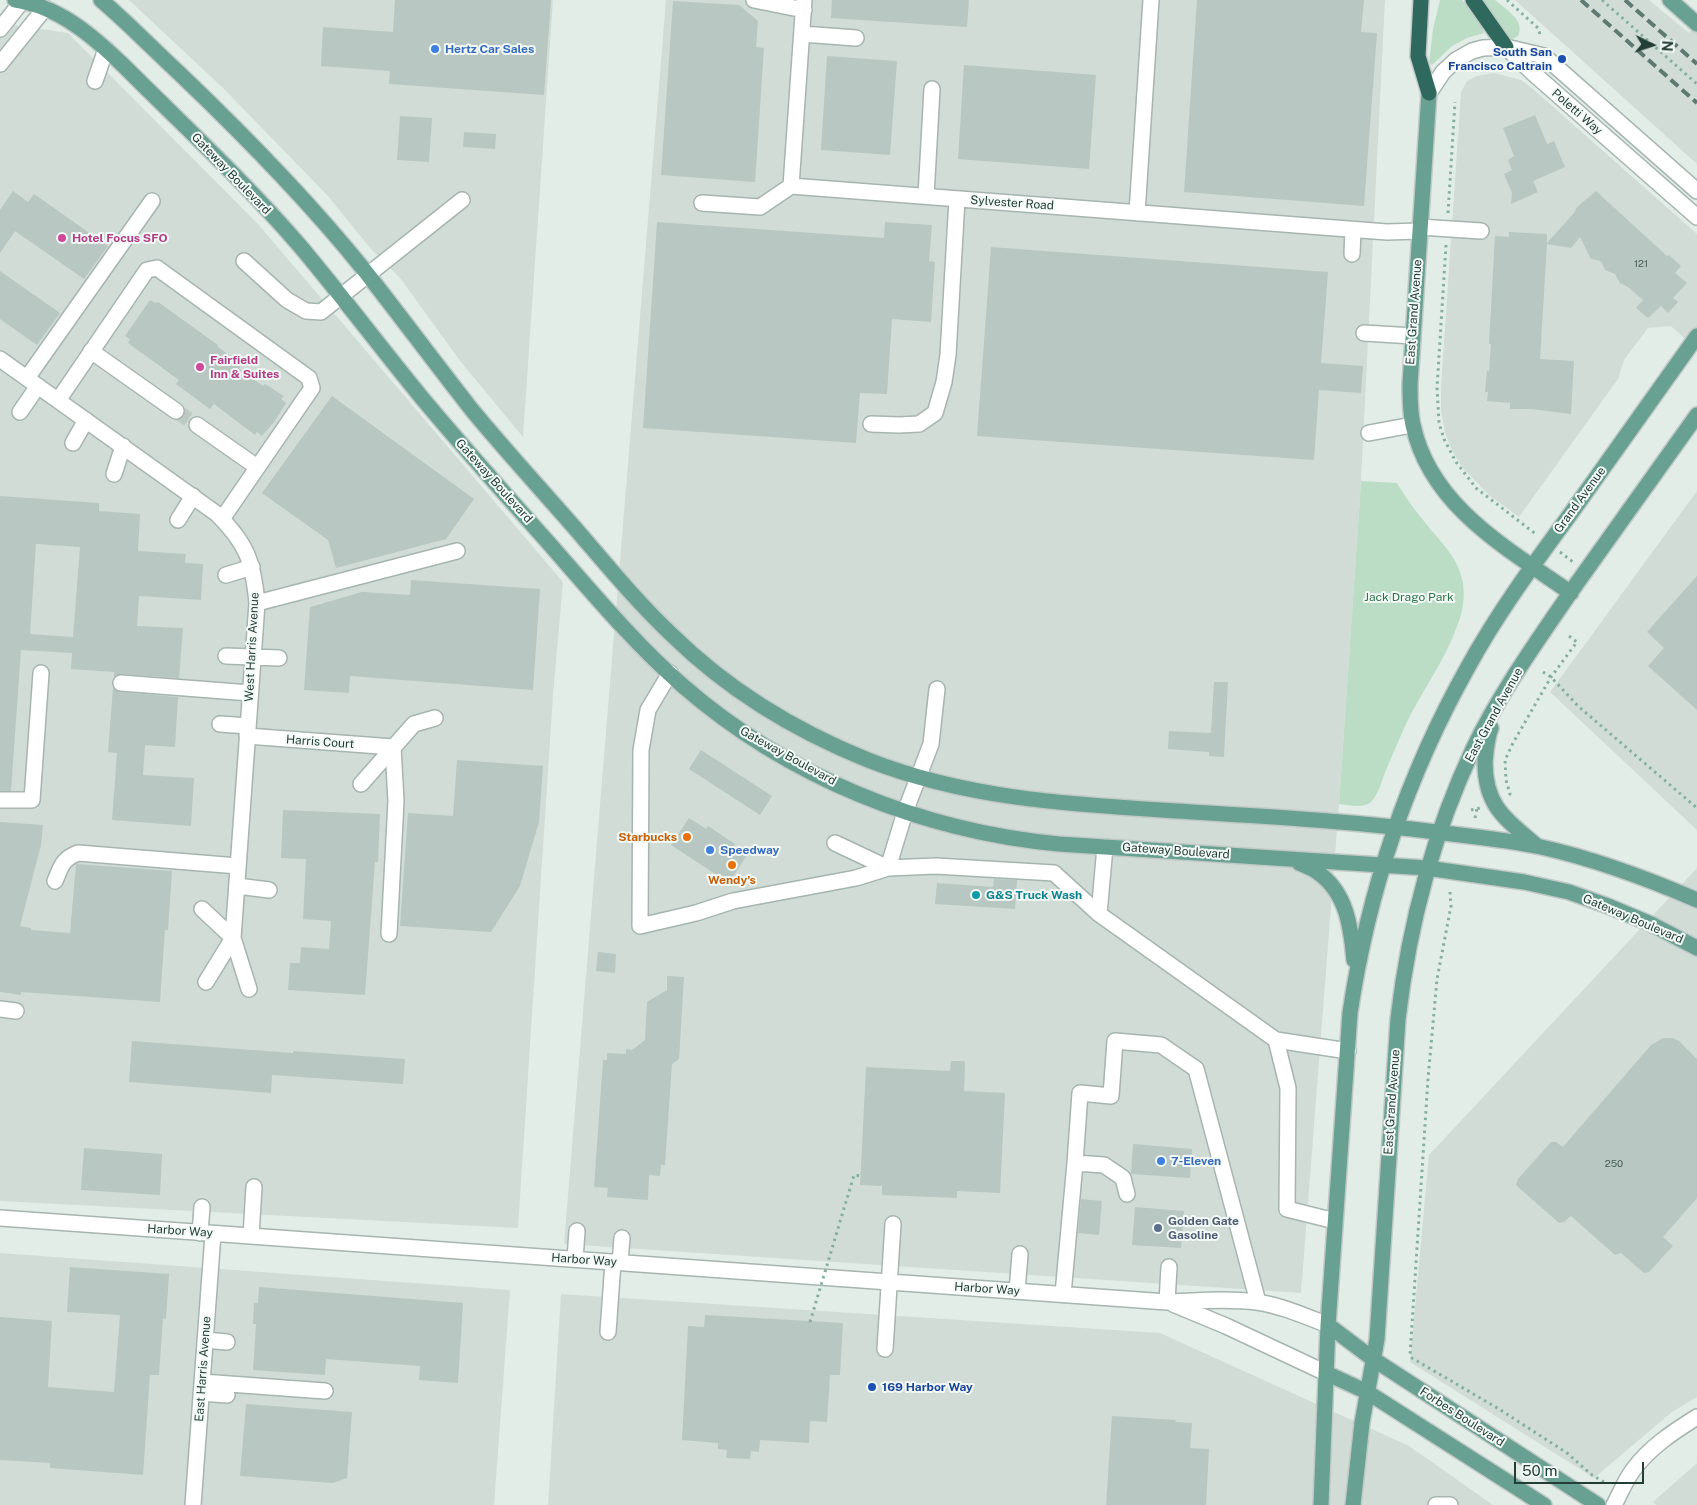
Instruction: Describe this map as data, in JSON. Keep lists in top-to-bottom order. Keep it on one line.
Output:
{"streets":{"main road":["Gateway Boulevard","East Grand Avenue","Grand Avenue","Forbes Boulevard"],"street":["Poletti Way","Sylvester Road","West Harris Avenue","Harris Court","Harbor Way","East Harris Avenue"]},"crossings":[["Poletti Way","East Grand Avenue"],["Gateway Boulevard","East Grand Avenue"],["Sylvester Road","East Grand Avenue"],["East Grand Avenue","Grand Avenue"],["East Grand Avenue","Forbes Boulevard"],["West Harris Avenue","Harris Court"],["Harbor Way","East Harris Avenue"],["Harbor Way","Forbes Boulevard"]],"parks":["Jack Drago Park"],"places":["Hertz Car Sales","South San Francisco Caltrain","Hotel Focus SFO","Fairfield Inn & Suites","Starbucks","Speedway","Wendy's","G&S Truck Wash","7-Eleven","Golden Gate Gasoline","169 Harbor Way"],"house_numbers":["121","250"],"scale_bar":"50 m","north":"right"}
